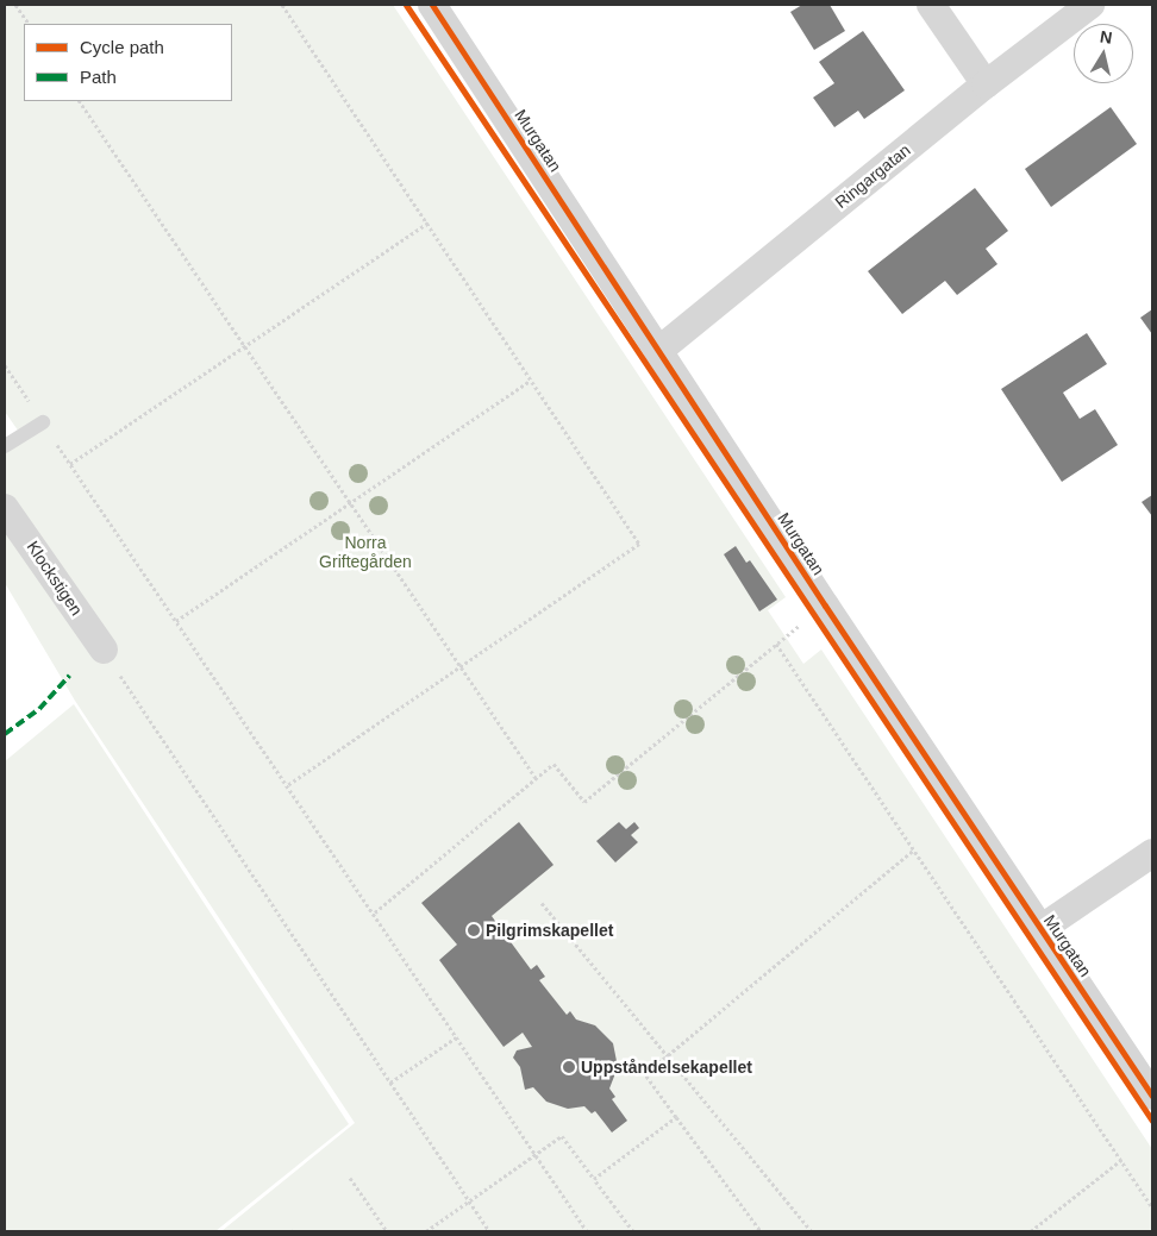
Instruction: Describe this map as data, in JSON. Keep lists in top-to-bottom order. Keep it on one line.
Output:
{"streets":{"street":["Murgatan","Ringargatan","Klockstigen"]},"crossings":[["Murgatan","Ringargatan"]],"parks":["Norra Griftegården"],"places":["Pilgrimskapellet","Uppståndelsekapellet"],"legend":["Cycle path","Path"],"north":"top"}
